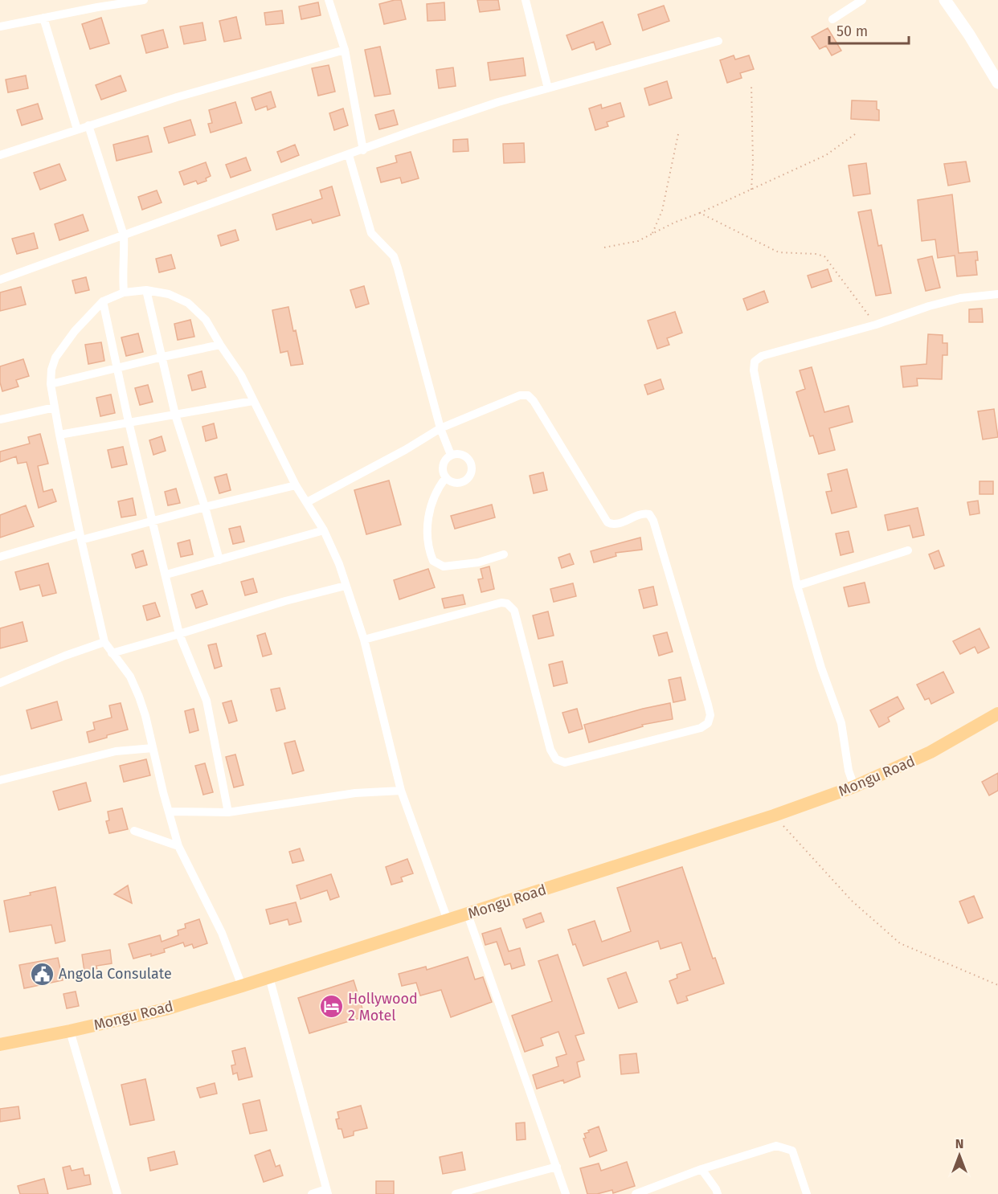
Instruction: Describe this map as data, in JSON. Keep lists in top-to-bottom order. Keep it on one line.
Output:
{"streets":{"main road":["Mongu Road"]},"places":{"public building":["Angola Consulate"],"hotel":["Hollywood 2 Motel"]},"scale_bar":"50 m","north":"top"}
